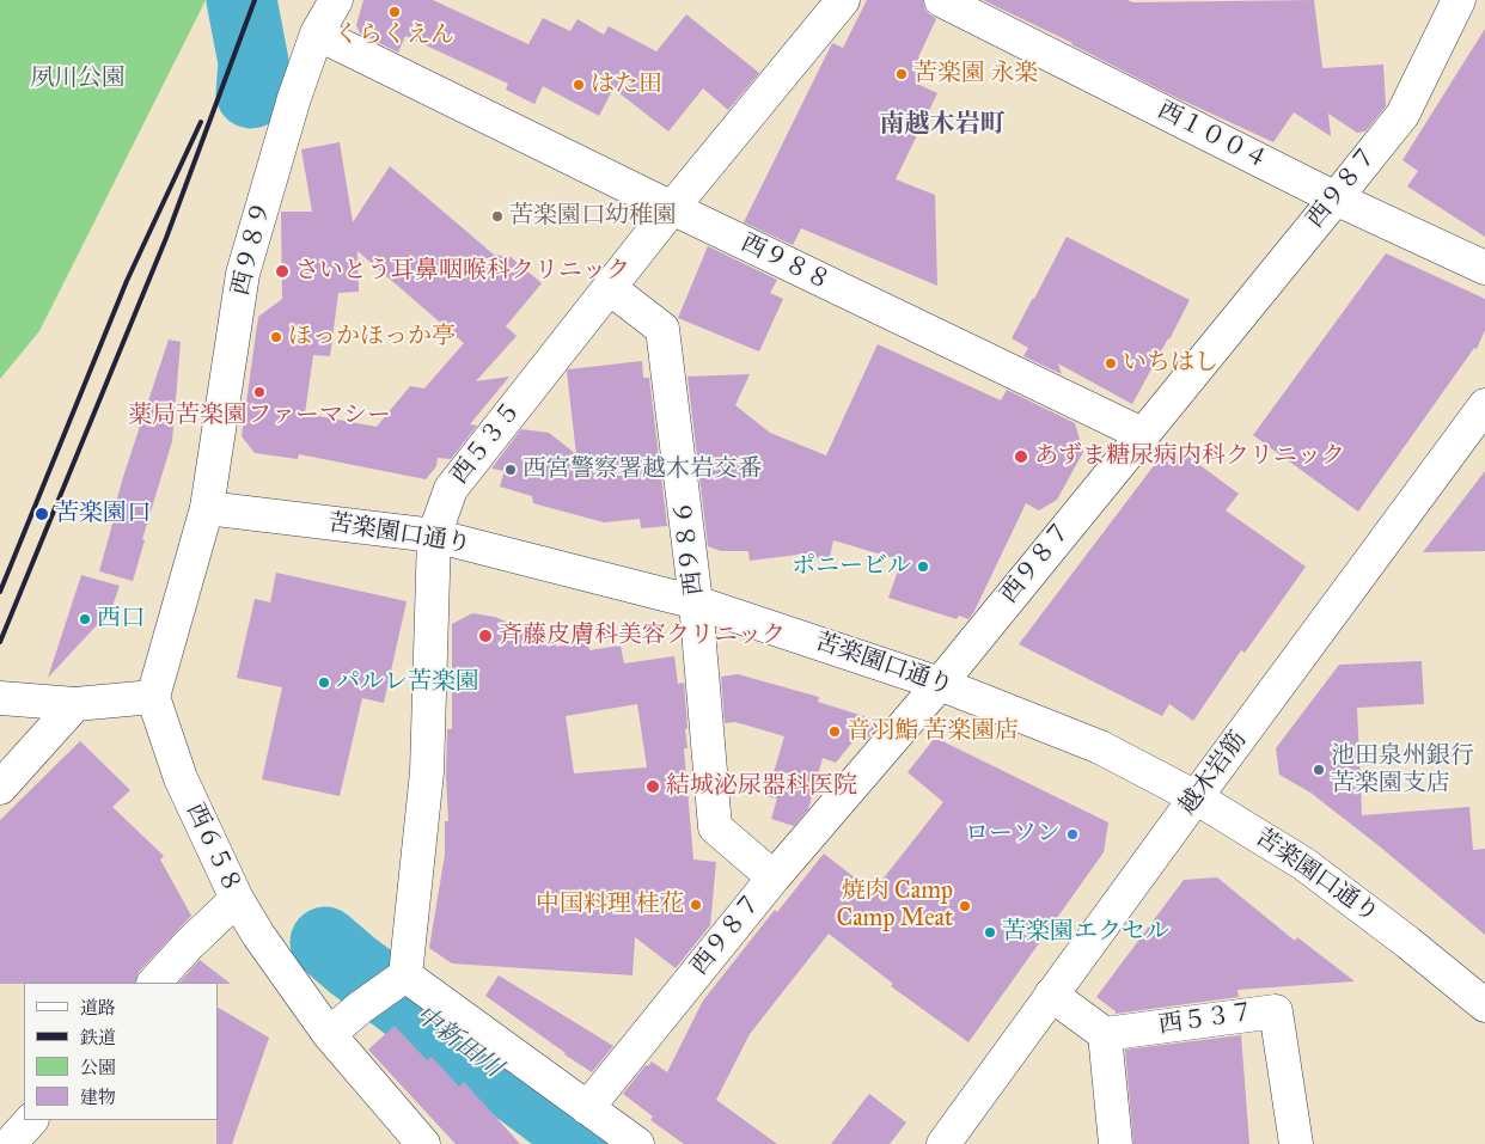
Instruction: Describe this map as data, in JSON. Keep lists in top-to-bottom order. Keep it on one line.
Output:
{"streets":{"street":["西１００４","西９８７","西９８９","西９８８","西５３５","苦楽園口通り","西９８６","越木岩筋","西６５８","西５３７"]},"crossings":[["西１００４","西９８７"],["西９８７","西９８８"],["西９８７","苦楽園口通り"],["西９８７","西９８６"],["西９８９","苦楽園口通り"],["西９８９","西６５８"],["西９８８","西５３５"],["西５３５","苦楽園口通り"],["西５３５","西９８６"],["苦楽園口通り","西９８６"],["苦楽園口通り","越木岩筋"]],"districts":["南越木岩町"],"water":["中新田川"],"parks":["夙川公園"],"places":["くらくえん","苦楽園 永楽","はた田","苦楽園口幼稚園","さいとう耳鼻咽喉科クリニック","ほっかほっか亭","いちはし","薬局苦楽園ファーマシー","あずま糖尿病内科クリニック","西宮警察署越木岩交番","苦楽園口","ポニービル","西口","斉藤皮膚科美容クリニック","パルレ苦楽園","音羽鮨 苦楽園店","池田泉州銀行 苦楽園支店","結城泌尿器科医院","ローソン","中国料理 桂花","焼肉 Camp Camp Meat","苦楽園エクセル"],"legend":["道路","鉄道","公園","建物"]}
